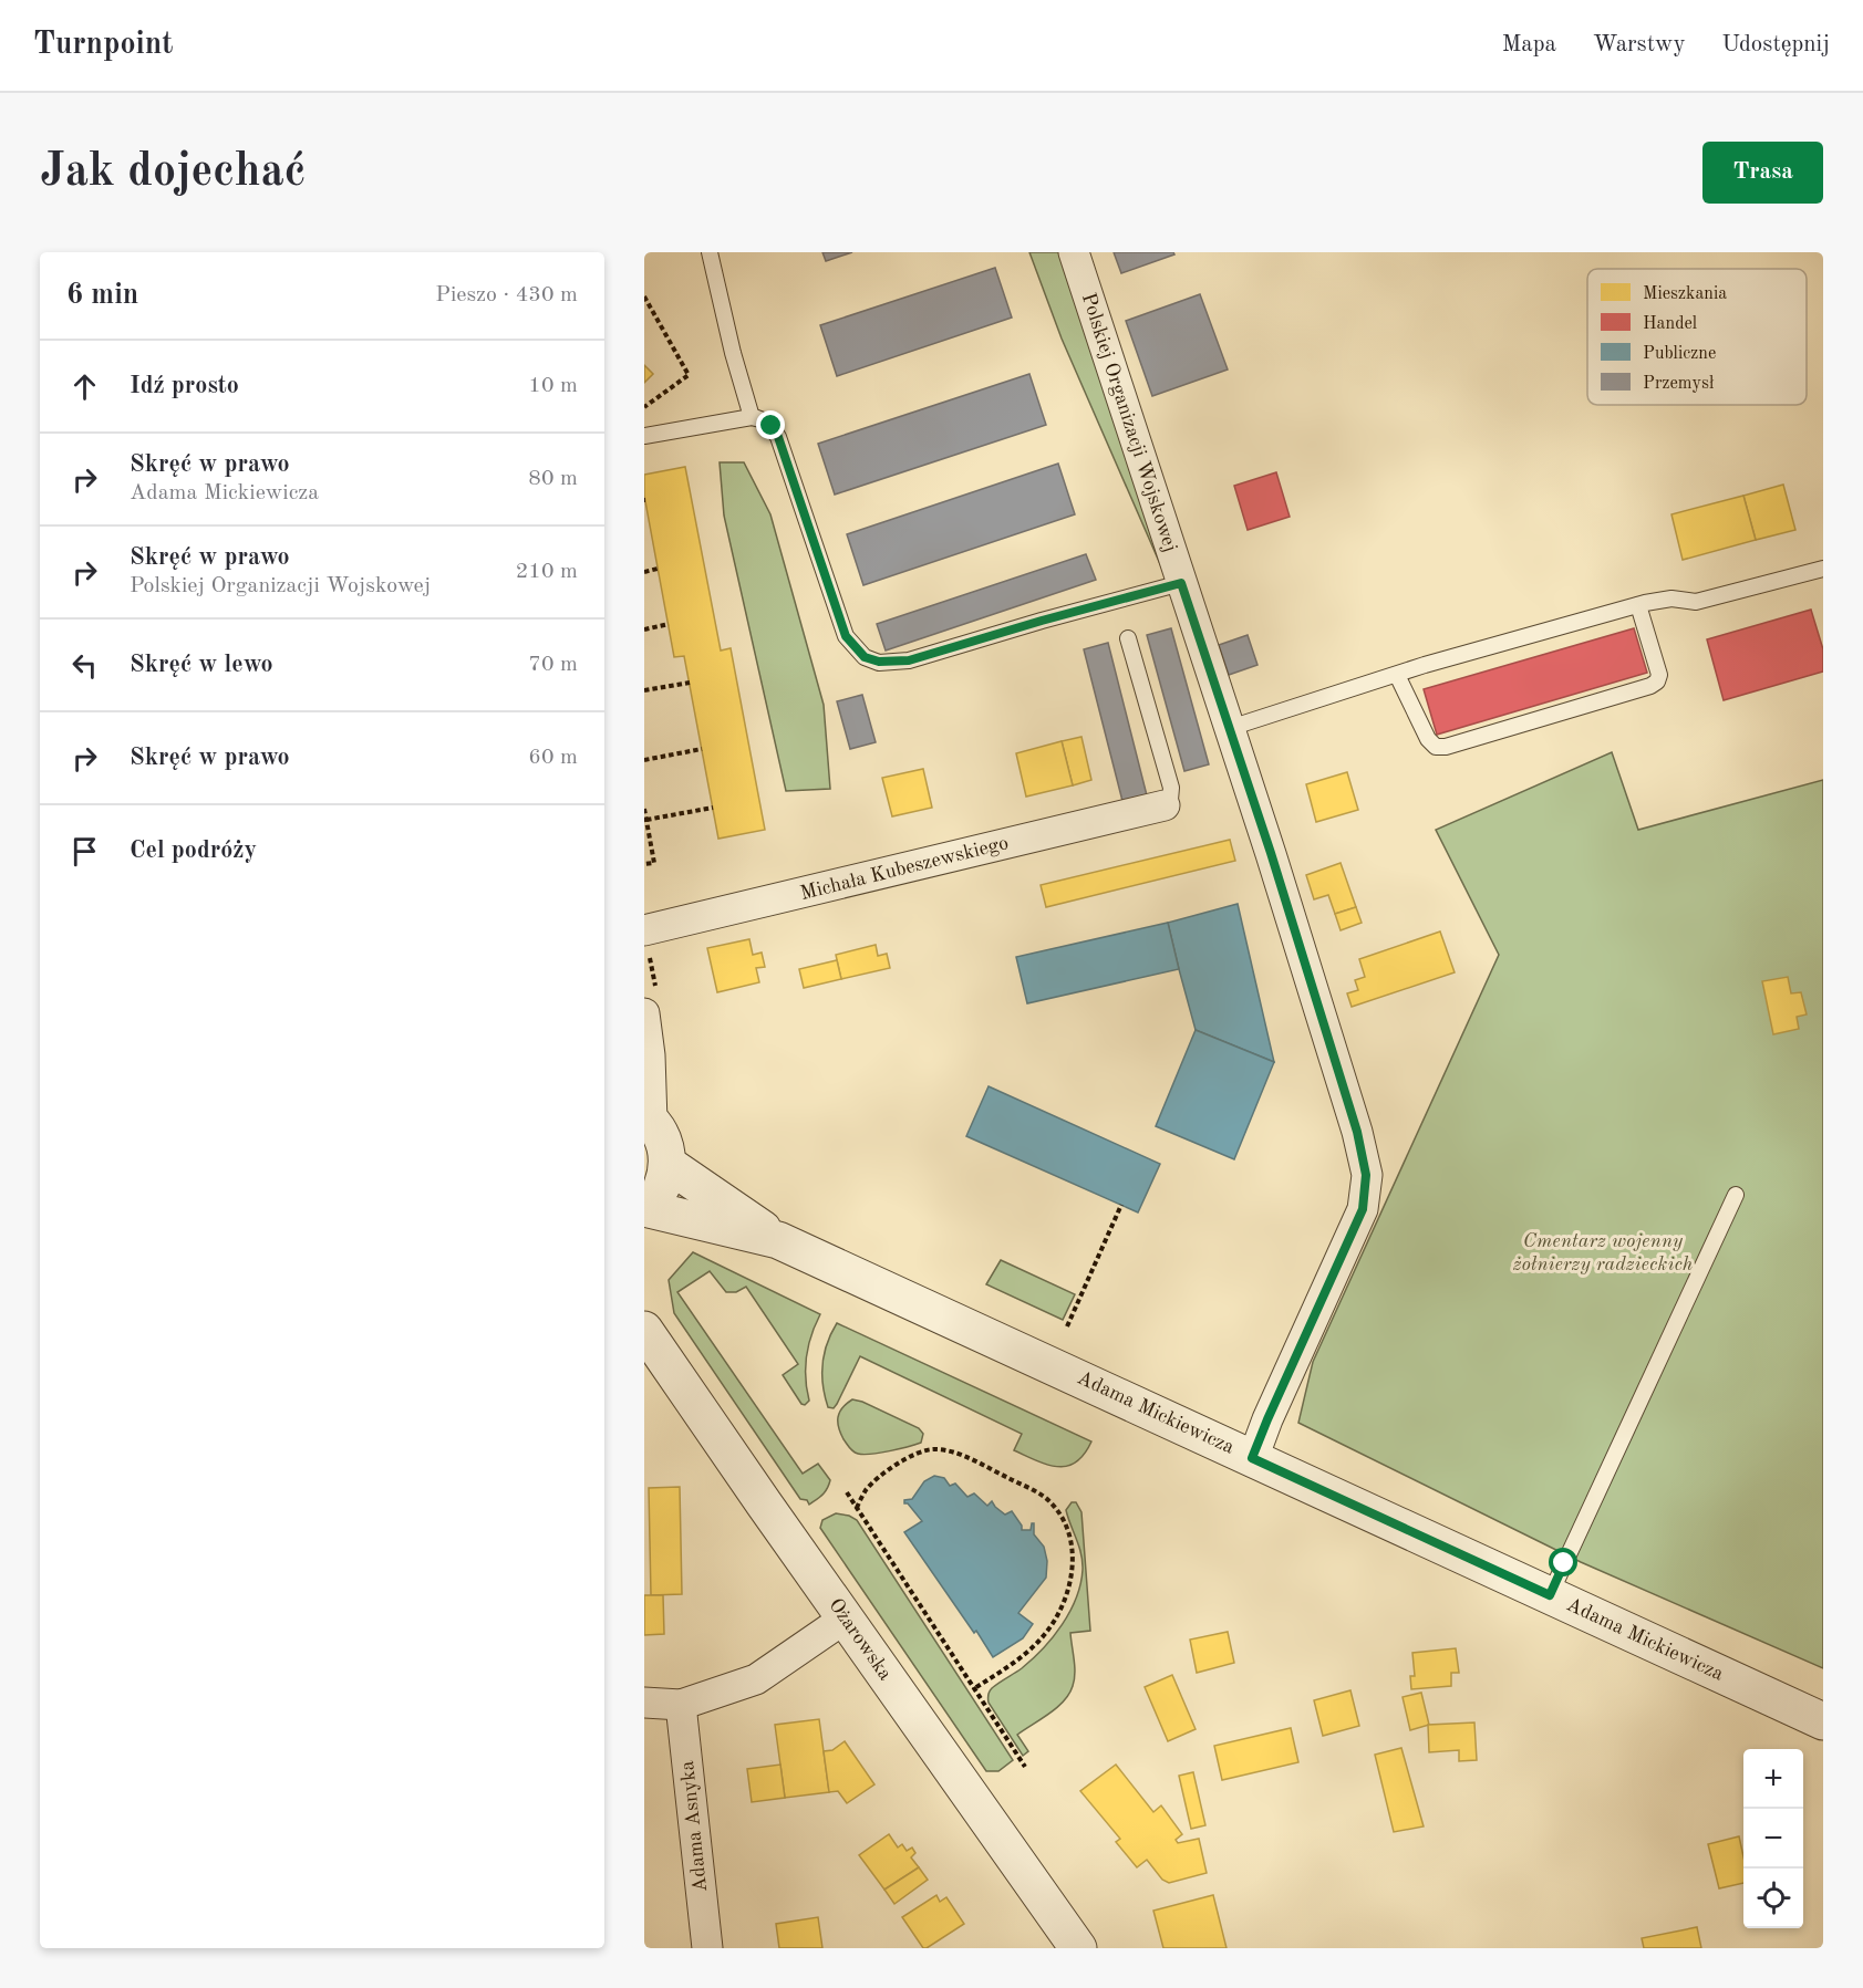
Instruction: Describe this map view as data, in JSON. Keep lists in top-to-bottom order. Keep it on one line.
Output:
{"streets":{"street":["Polskiej Organizacji Wojskowej","Michała Kubeszewskiego","Adama Mickiewicza","Ożarowska","Adama Asnyka"]},"crossings":[["Polskiej Organizacji Wojskowej","Adama Mickiewicza"]],"parks":["Cmentarz wojenny żołnierzy radzieckich"],"legend":["Mieszkania","Handel","Publiczne","Przemysł"],"page":{"header":"Turnpoint","nav":["Mapa","Warstwy","Udostępnij"],"buttons":"Trasa","title":"Jak dojechać","heading":["6 min","Pieszo · 430 m"],"list":[["Idź prosto","10 m"],["Skręć w prawo","Adama Mickiewicza","80 m"],["Skręć w prawo","Polskiej Organizacji Wojskowej","210 m"],["Skręć w lewo","70 m"],["Skręć w prawo","60 m"],"Cel podróży"],"map_buttons":["+","−"]}}
